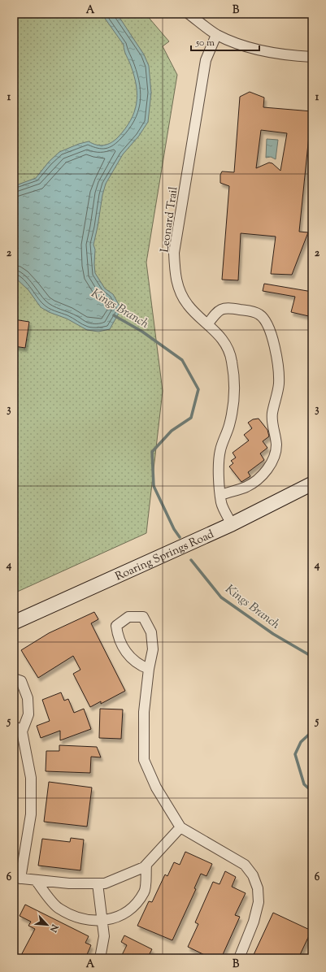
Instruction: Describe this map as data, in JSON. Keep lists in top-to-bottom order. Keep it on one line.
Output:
{"streets":{"street":["Leonard Trail","Roaring Springs Road"]},"crossings":[["Leonard Trail","Roaring Springs Road"]],"water":["Kings Branch"],"scale_bar":"50 m","north":"bottom right","grid":{"columns":["A","B"],"rows":["1","2","3","4","5","6"]}}
